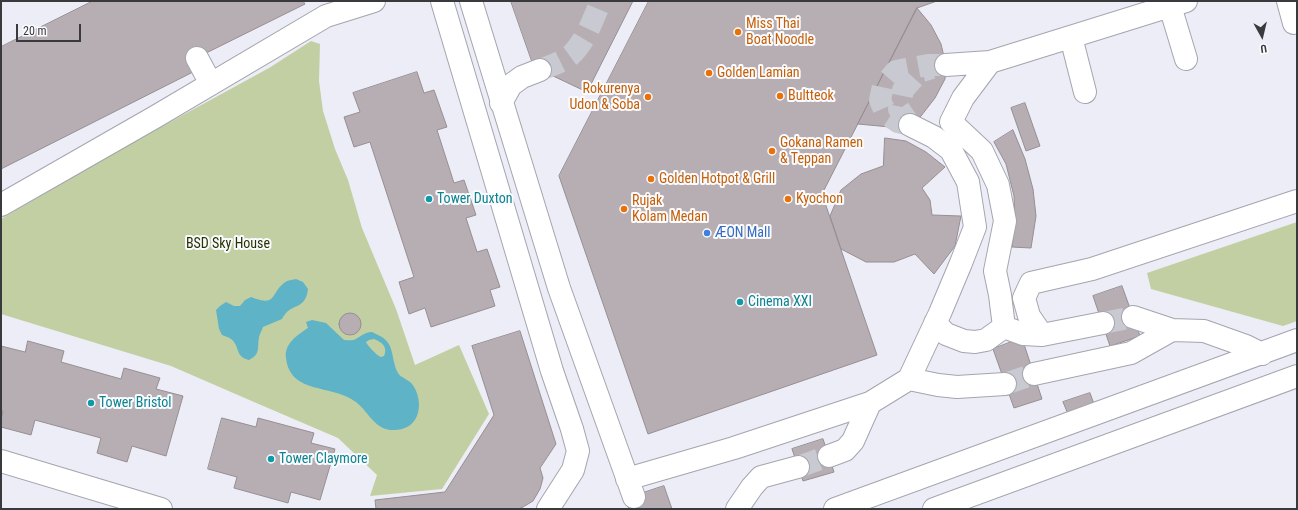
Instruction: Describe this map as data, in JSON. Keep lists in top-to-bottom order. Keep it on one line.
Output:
{"parks":["BSD Sky House"],"places":["Miss Thai Boat Noodle","Golden Lamian","Bultteok","Rokurenya Udon & Soba","Gokana Ramen & Teppan","Golden Hotpot & Grill","Tower Duxton","Kyochon","Rujak Kolam Medan","ÆON Mall","Cinema XXI","Tower Bristol","Tower Claymore"],"scale_bar":"20 m","north":"bottom"}
